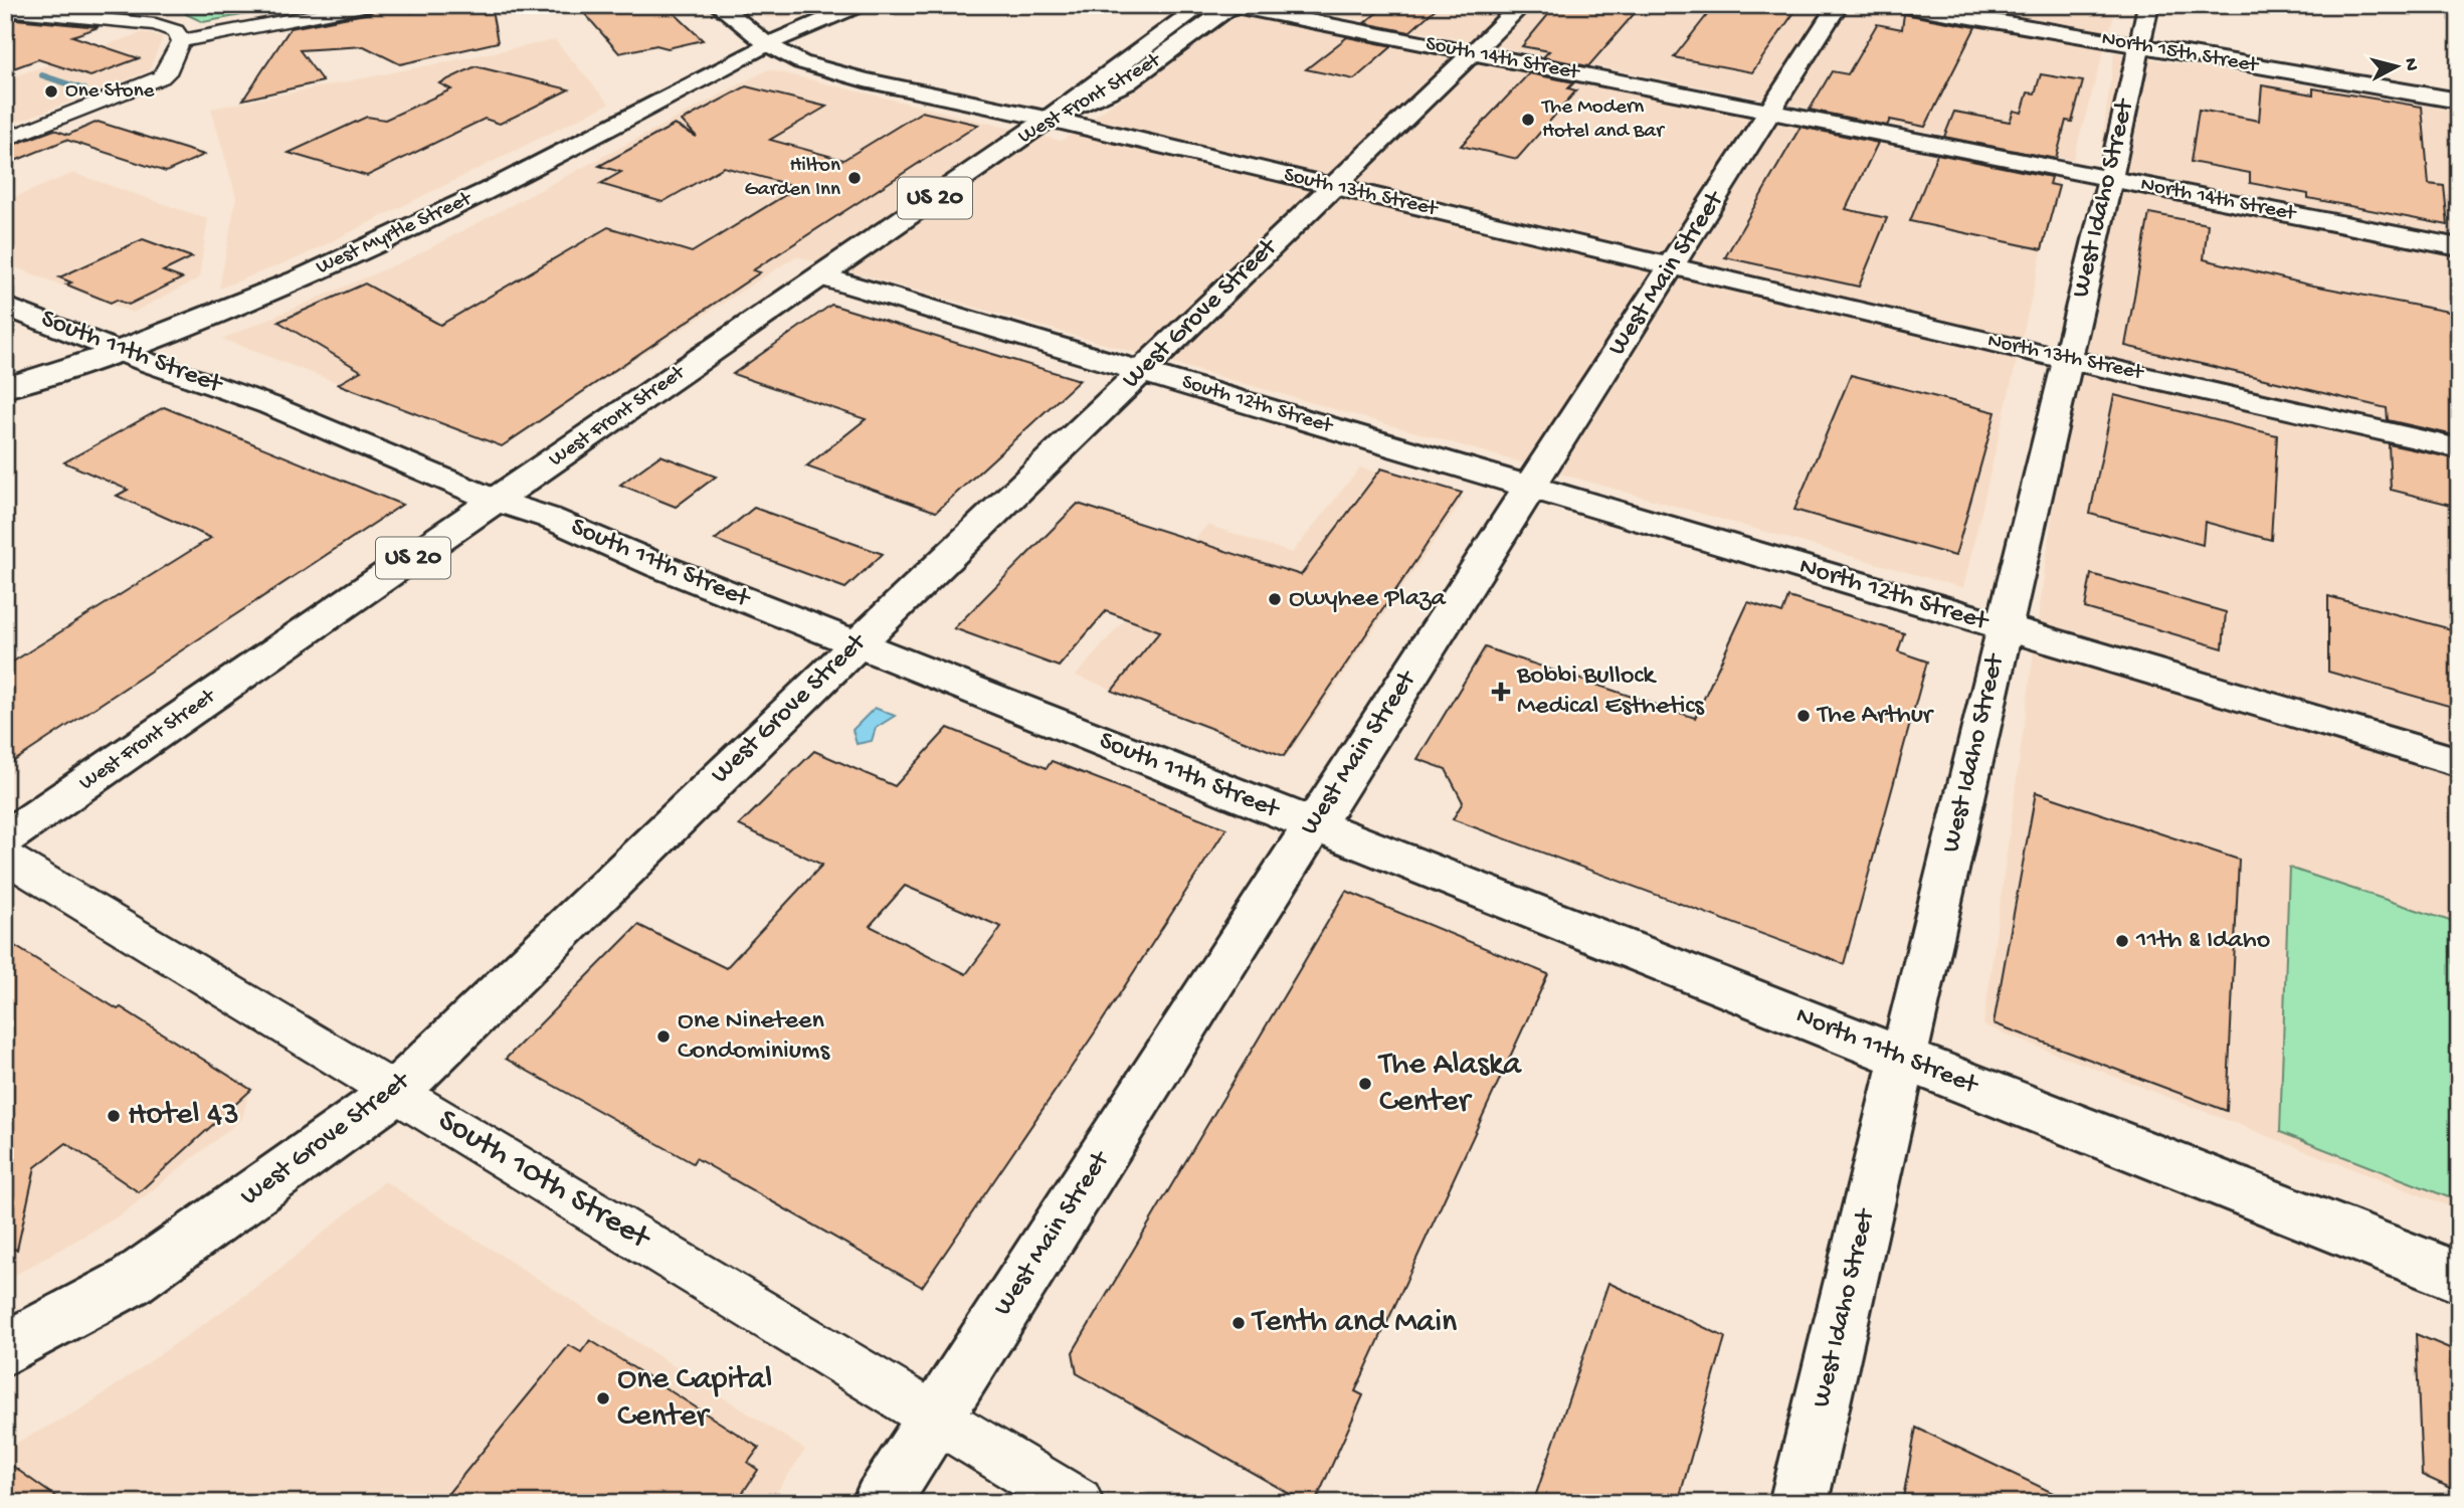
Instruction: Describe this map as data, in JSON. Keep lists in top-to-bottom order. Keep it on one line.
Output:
{"streets":{"main road":["North 15th Street","South 14th Street","West Front Street","South 13th Street","US 20","West Idaho Street","North 14th Street","West Myrtle Street","West Main Street","West Grove Street","South 11th Street","North 13th Street","South 12th Street","North 12th Street","North 11th Street"],"street":["South 10th Street"]},"crossings":[["North 15th Street","West Idaho Street"],["South 14th Street","West Front Street"],["South 14th Street","North 14th Street"],["South 14th Street","West Main Street"],["South 14th Street","West Grove Street"],["West Front Street","South 13th Street"],["West Front Street","US 20"],["West Front Street","South 11th Street"],["West Front Street","South 12th Street"],["South 13th Street","US 20"],["South 13th Street","West Myrtle Street"],["South 13th Street","West Main Street"],["South 13th Street","West Grove Street"],["South 13th Street","North 13th Street"],["West Idaho Street","North 14th Street"],["West Idaho Street","North 13th Street"],["West Idaho Street","North 12th Street"],["West Idaho Street","North 11th Street"],["North 14th Street","West Main Street"],["West Myrtle Street","South 11th Street"],["West Main Street","South 11th Street"],["West Main Street","North 13th Street"],["West Main Street","South 12th Street"],["West Main Street","North 12th Street"],["West Main Street","North 11th Street"],["West Main Street","South 10th Street"],["West Grove Street","South 11th Street"],["West Grove Street","South 12th Street"],["West Grove Street","South 10th Street"],["South 11th Street","North 11th Street"],["South 12th Street","North 12th Street"]],"places":{"other":["One Stone","The Modern Hotel and Bar","Hilton Garden Inn","Owyhee Plaza","The Arthur","11th & Idaho","One Nineteen Condominiums","The Alaska Center","Hotel 43","Tenth and Main","One Capital Center"],"health":["Bobbi Bullock Medical Esthetics"]},"north":"right"}
